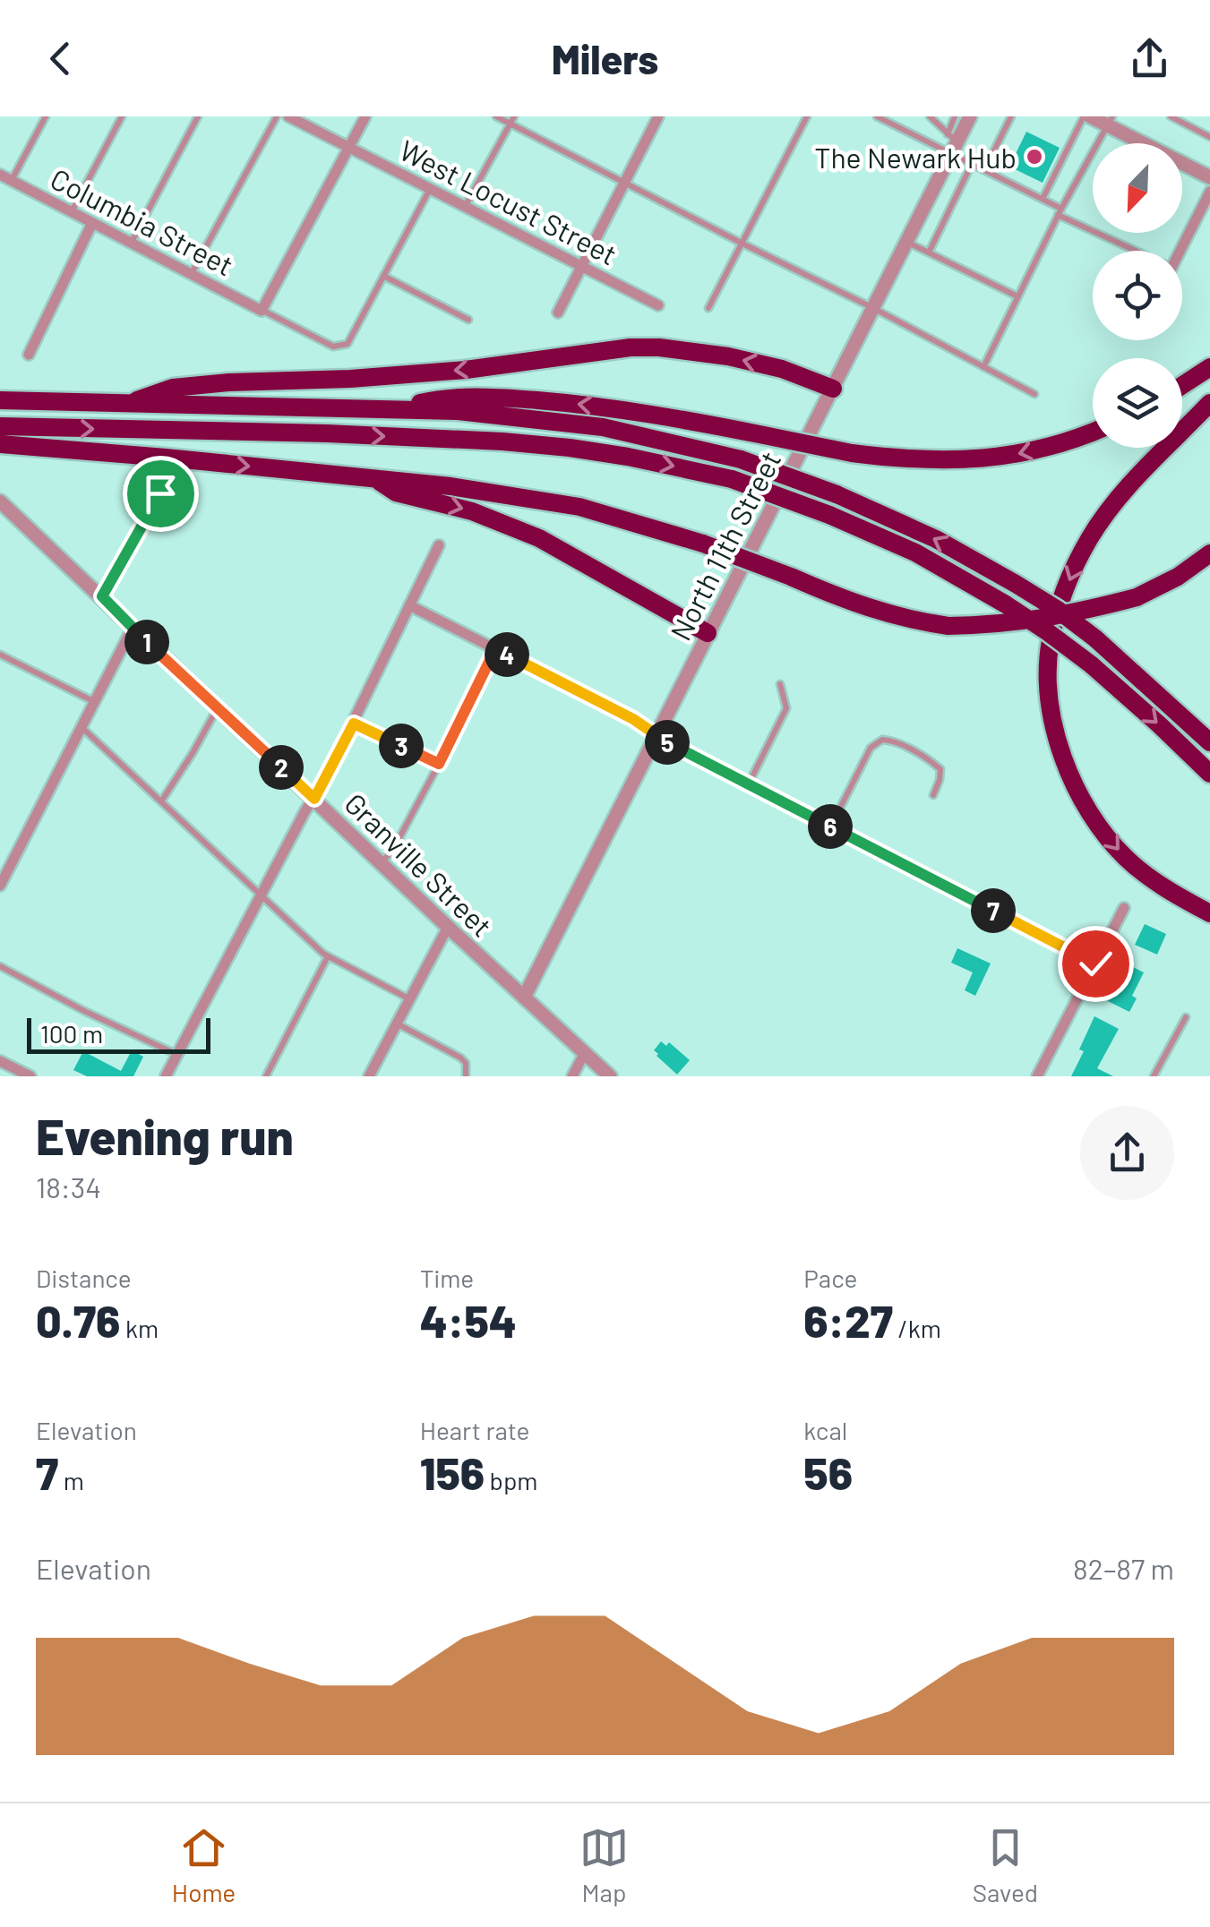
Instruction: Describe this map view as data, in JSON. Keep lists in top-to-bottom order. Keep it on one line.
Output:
{"streets":{"street":["West Locust Street","Columbia Street","North 11th Street","Granville Street"]},"crossings":[["North 11th Street","Granville Street"]],"places":["The Newark Hub"],"scale_bar":"100 m","north":"bottom left","page":{"header":"Milers","pins":["1","4","5","3","2","6","7"],"scale":"100 m","heading":["Evening run","18:34"],"stats":[["Distance","0.76 km"],["Time","4:54"],["Pace","6:27 /km"],["Elevation","7 m"],["Heart rate","156 bpm"],["kcal","56"]],"chart":["Elevation","82–87 m"],"tabs":["Home","Map","Saved"]}}
